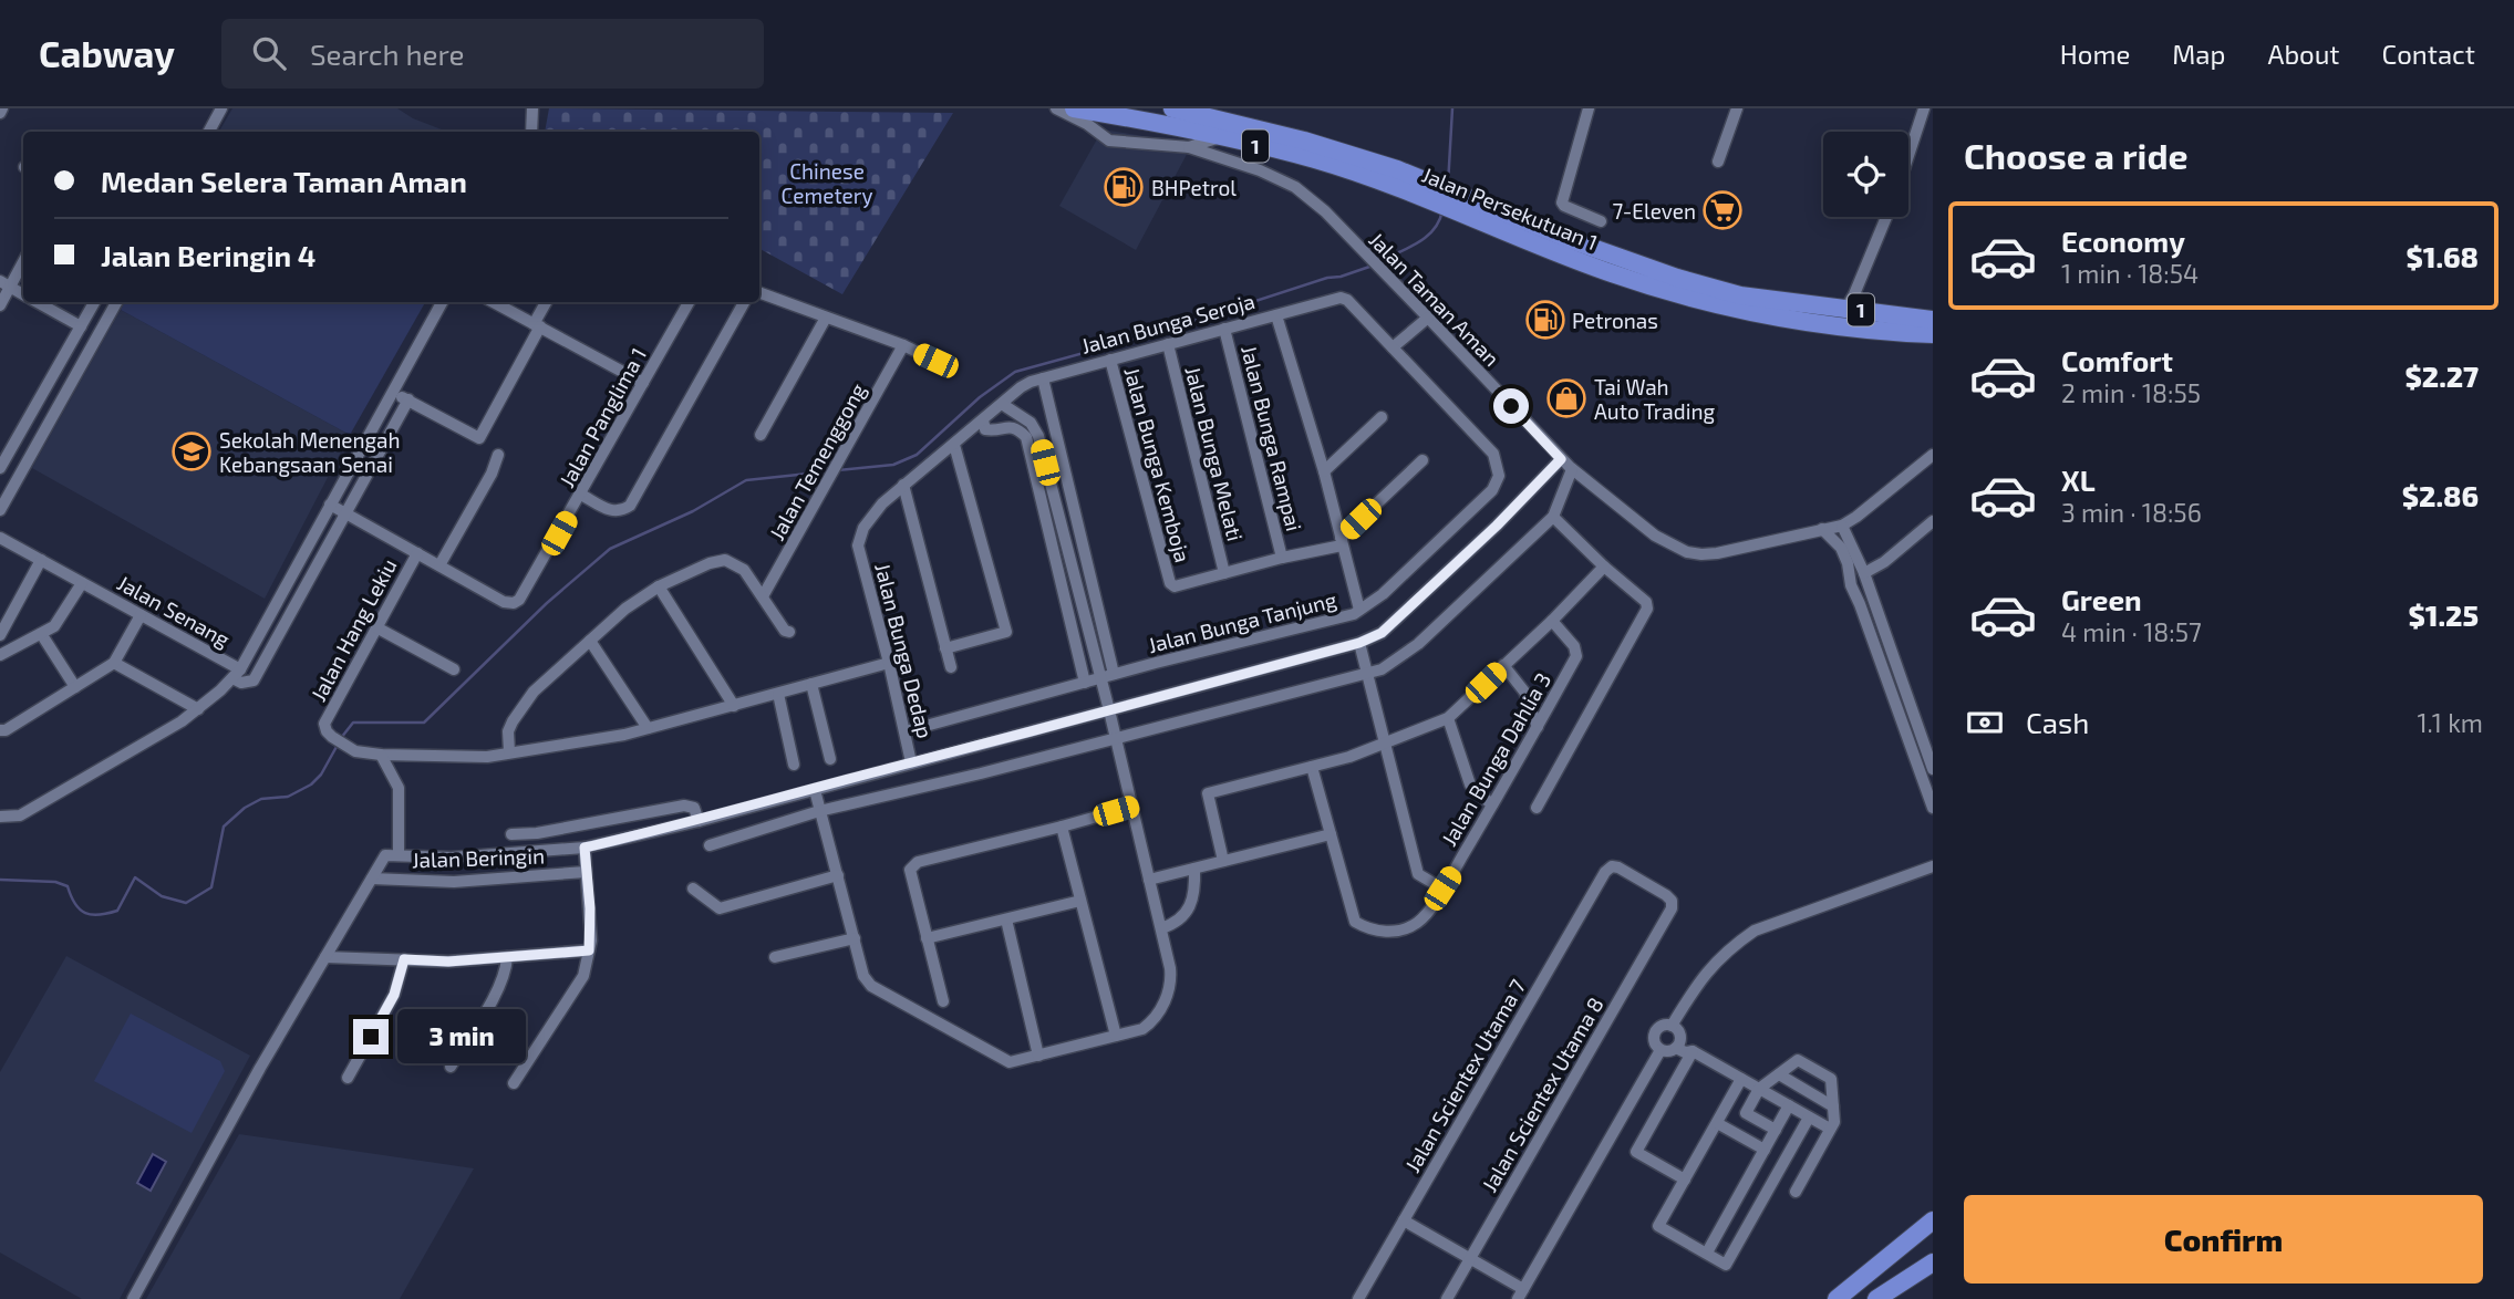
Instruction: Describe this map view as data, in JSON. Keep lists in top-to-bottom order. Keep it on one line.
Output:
{"streets":{"highway":["1","Jalan Persekutuan 1"],"street":["Jalan Taman Aman","Jalan Bunga Seroja","Jalan Panglima 1","Jalan Bunga Rampai","Jalan Bunga Melati","Jalan Temenggong","Jalan Bunga Kemboja","Jalan Senang","Jalan Bunga Tanjung","Jalan Hang Lekiu","Jalan Bunga Dedap","Jalan Bunga Dahlia 3","Jalan Beringin","Jalan Scientex Utama 7","Jalan Scientex Utama 8"]},"crossings":[["Jalan Bunga Seroja","Jalan Bunga Rampai"],["Jalan Bunga Seroja","Jalan Bunga Melati"],["Jalan Bunga Seroja","Jalan Bunga Kemboja"],["Jalan Bunga Seroja","Jalan Bunga Tanjung"],["Jalan Bunga Seroja","Jalan Bunga Dedap"],["Jalan Bunga Melati","Jalan Bunga Kemboja"],["Jalan Bunga Tanjung","Jalan Bunga Dedap"],["Jalan Scientex Utama 7","Jalan Scientex Utama 8"]],"parks":["Chinese Cemetery"],"places":{"fuel station":["BHPetrol","Petronas"],"supermarket":["7-Eleven"],"shop":["Tai Wah Auto Trading"],"school or university":["Sekolah Menengah Kebangsaan Senai"]},"page":{"header":"Cabway","search":"Search here","nav":["Home","Map","About","Contact"],"heading":"Choose a ride","banner":["Medan Selera Taman Aman","Jalan Beringin 4"],"list":[{"name":"Economy","note":"1 min · 18:54","value":"$1.68"},{"name":"Comfort","note":"2 min · 18:55","value":"$2.27"},{"name":"XL","note":"3 min · 18:56","value":"$2.86"},{"name":"Green","note":"4 min · 18:57","value":"$1.25"}],"pay":["Cash","1.1 km"],"bubble":"3 min","buttons":"Confirm"}}
